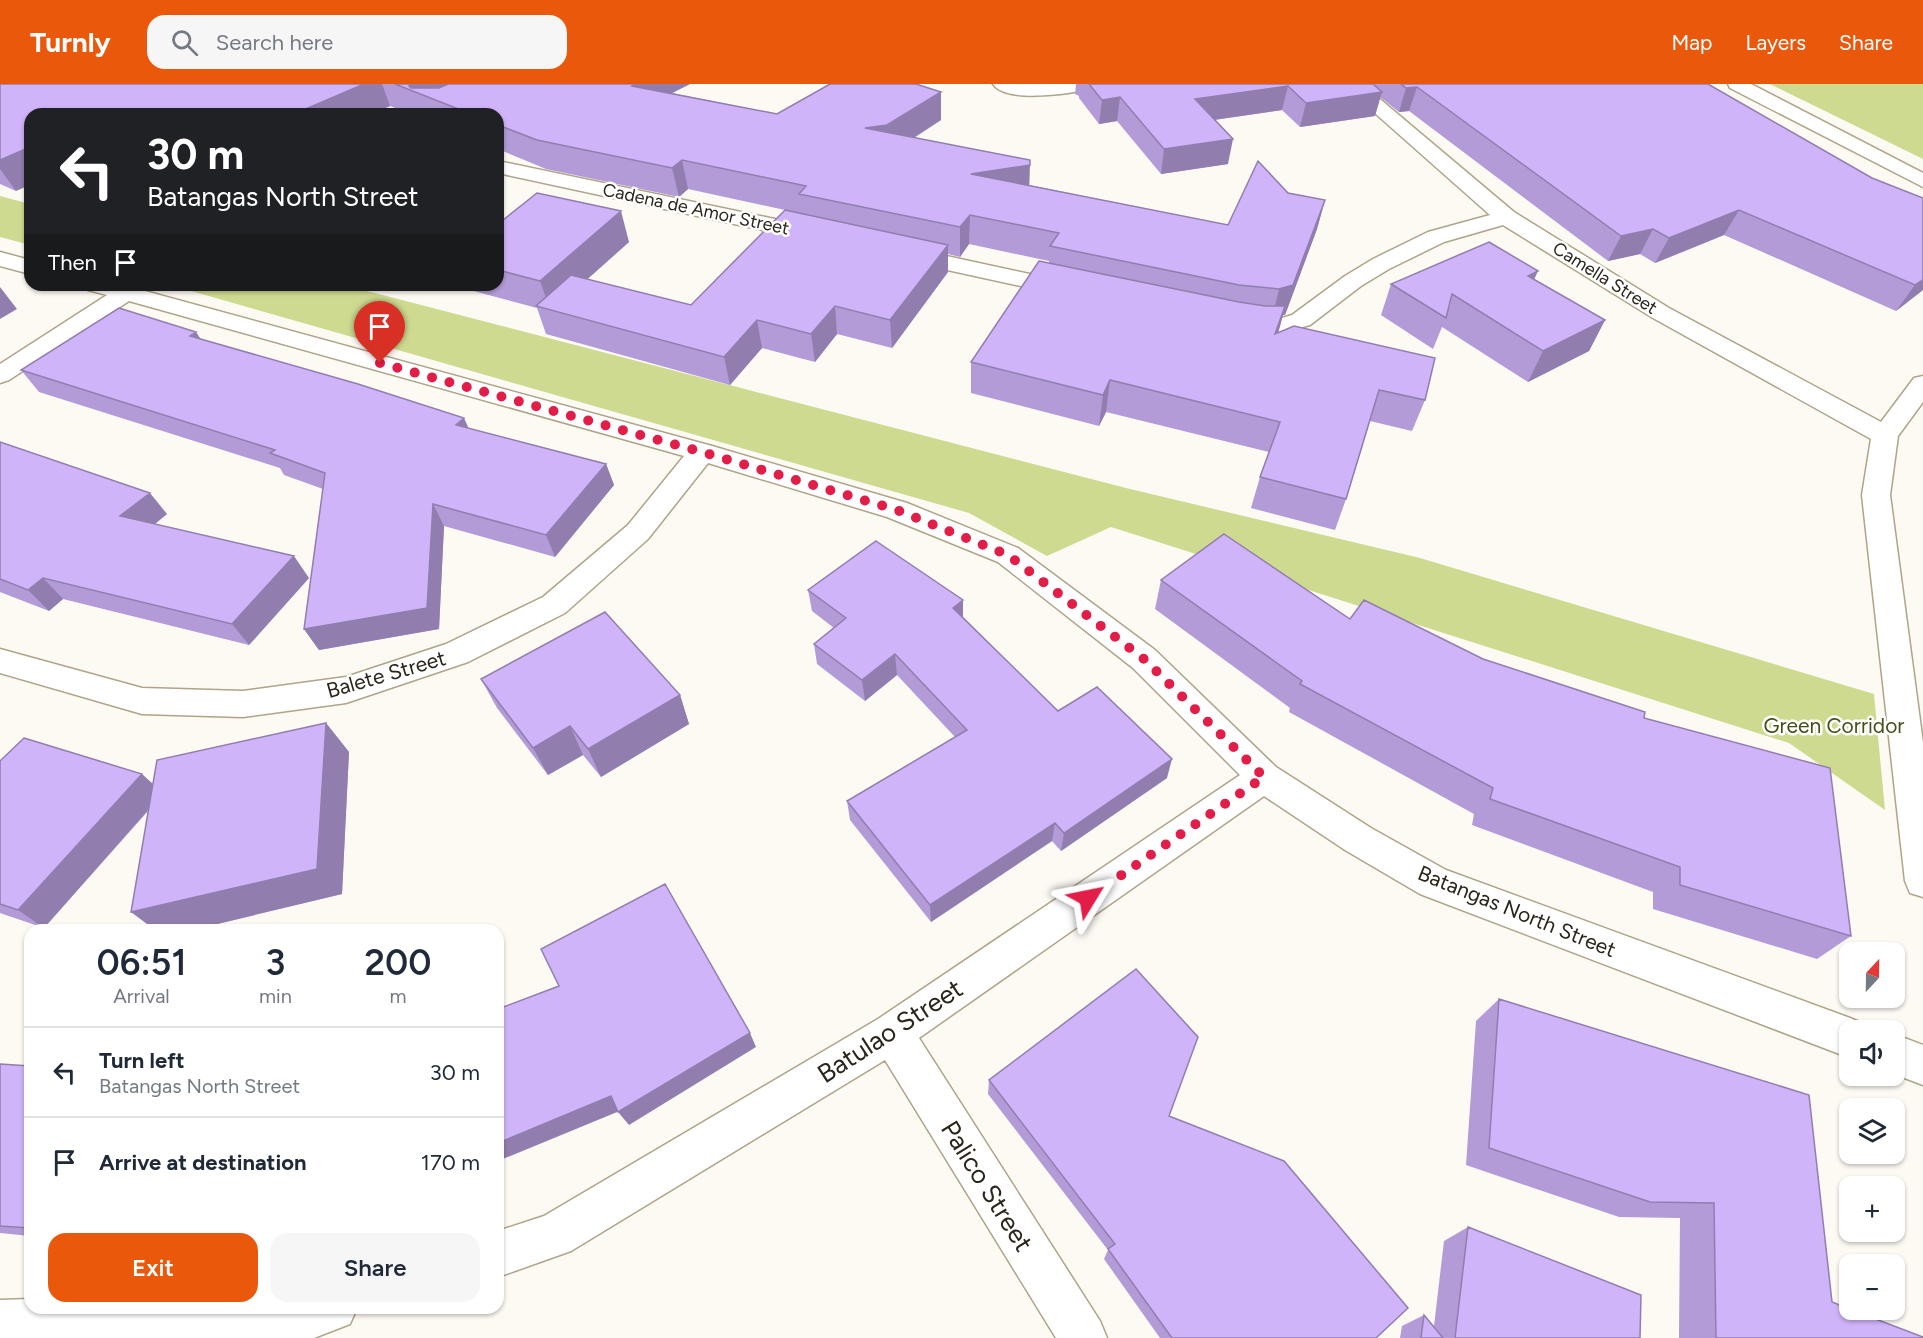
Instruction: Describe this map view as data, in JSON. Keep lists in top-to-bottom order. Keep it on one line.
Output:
{"streets":{"street":["Cadena de Amor Street","Camella Street","Balete Street","Batangas North Street","Batulao Street","Palico Street"]},"crossings":[["Balete Street","Batangas North Street"],["Batangas North Street","Batulao Street"],["Batulao Street","Palico Street"]],"parks":["Green Corridor"],"north":"top","page":{"header":"Turnly","search":"Search here","nav":["Map","Layers","Share"],"turn":["30 m","Batangas North Street"],"then":"Then","eta":["06:51","Arrival","3","min","200","m"],"map_buttons":["+","−"],"list":[{"name":"Turn left","note":"Batangas North Street","value":"30 m"},{"name":"Arrive at destination","value":"170 m"}],"buttons":["Exit","Share"]}}
